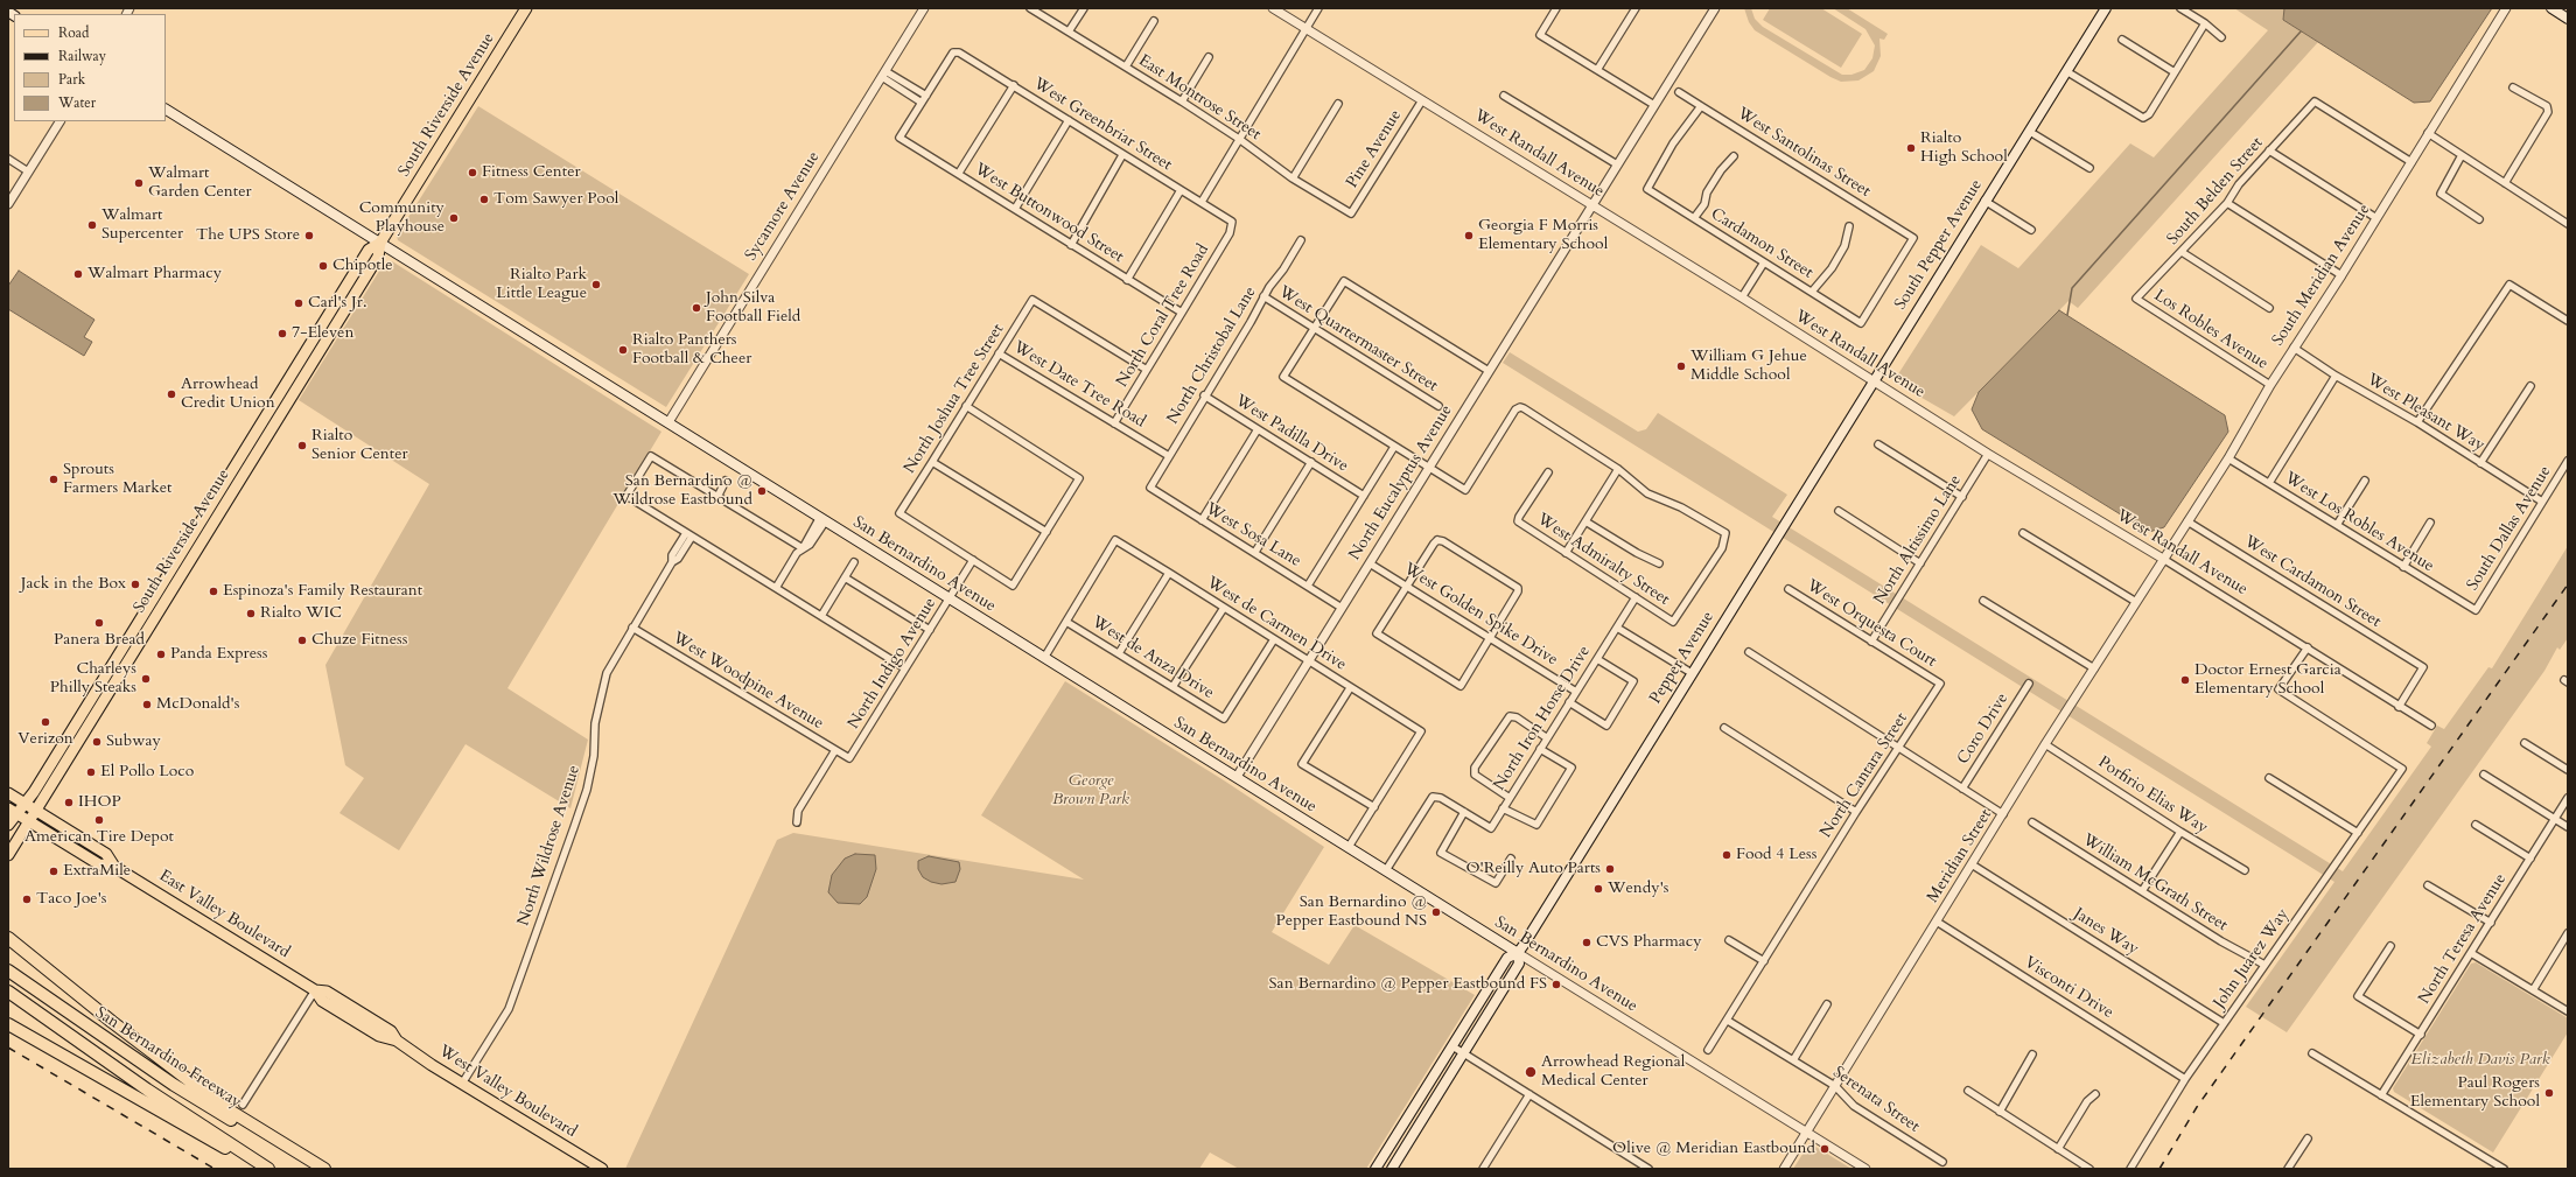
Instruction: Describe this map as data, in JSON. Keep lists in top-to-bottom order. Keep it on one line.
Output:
{"streets":{"highway":["San Bernardino Freeway"],"main road":["South Riverside Avenue","South Pepper Avenue","San Bernardino Avenue","Pepper Avenue","East Valley Boulevard","West Valley Boulevard"],"street":["East Montrose Street","West Greenbriar Street","Pine Avenue","West Santolinas Street","West Randall Avenue","South Belden Street","Sycamore Avenue","West Buttonwood Street","Cardamon Street","South Meridian Avenue","North Coral Tree Road","Los Robles Avenue","West Quartermaster Street","North Christobal Lane","West Date Tree Road","North Joshua Tree Street","West Pleasant Way","West Padilla Drive","North Eucalyptus Avenue","West Los Robles Avenue","South Dallas Avenue","West Sosa Lane","North Altissimo Lane","West Admiralty Street","West Cardamon Street","West Golden Spike Drive","West de Carmen Drive","West Orquesta Court","West de Anza Drive","North Indigo Avenue","West Woodpine Avenue","North Iron Horse Drive","Coro Drive","North Cantara Street","Porfirio Elias Way","North Wildrose Avenue","Meridian Street","William McGrath Street","Janes Way","North Teresa Avenue","John Juarez Way","Visconti Drive","Serenata Street"]},"crossings":[["East Montrose Street","Pine Avenue"],["South Riverside Avenue","San Bernardino Avenue"],["South Riverside Avenue","East Valley Boulevard"],["West Greenbriar Street","West Buttonwood Street"],["West Greenbriar Street","North Coral Tree Road"],["Pine Avenue","West Randall Avenue"],["West Santolinas Street","Cardamon Street"],["West Randall Avenue","South Pepper Avenue"],["West Randall Avenue","South Meridian Avenue"],["West Randall Avenue","North Eucalyptus Avenue"],["West Randall Avenue","North Altissimo Lane"],["West Randall Avenue","West Cardamon Street"],["West Randall Avenue","Pepper Avenue"],["West Randall Avenue","Meridian Street"],["West Randall Avenue","John Juarez Way"],["South Belden Street","South Meridian Avenue"],["South Belden Street","Los Robles Avenue"],["Sycamore Avenue","San Bernardino Avenue"],["West Buttonwood Street","North Coral Tree Road"],["South Pepper Avenue","Pepper Avenue"],["South Meridian Avenue","Los Robles Avenue"],["South Meridian Avenue","West Pleasant Way"],["South Meridian Avenue","West Los Robles Avenue"],["South Meridian Avenue","West Cardamon Street"],["South Meridian Avenue","Meridian Street"],["North Coral Tree Road","West Date Tree Road"],["North Coral Tree Road","North Joshua Tree Street"],["West Quartermaster Street","North Christobal Lane"],["North Christobal Lane","West Date Tree Road"],["North Christobal Lane","West Padilla Drive"],["North Christobal Lane","West Sosa Lane"],["West Date Tree Road","North Joshua Tree Street"],["North Joshua Tree Street","North Indigo Avenue"],["West Pleasant Way","South Dallas Avenue"],["North Eucalyptus Avenue","West Sosa Lane"],["North Eucalyptus Avenue","San Bernardino Avenue"],["North Eucalyptus Avenue","West Golden Spike Drive"],["North Eucalyptus Avenue","West de Carmen Drive"],["West Los Robles Avenue","South Dallas Avenue"],["North Altissimo Lane","West Orquesta Court"],["West Admiralty Street","North Iron Horse Drive"],["San Bernardino Avenue","Pepper Avenue"],["San Bernardino Avenue","North Indigo Avenue"],["San Bernardino Avenue","Meridian Street"],["West Golden Spike Drive","North Iron Horse Drive"],["West de Carmen Drive","West de Anza Drive"],["West Orquesta Court","North Cantara Street"],["North Indigo Avenue","West Woodpine Avenue"],["West Woodpine Avenue","North Wildrose Avenue"],["North Cantara Street","Serenata Street"],["Porfirio Elias Way","Meridian Street"],["North Wildrose Avenue","West Valley Boulevard"],["Meridian Street","Janes Way"],["Meridian Street","Visconti Drive"],["Meridian Street","Serenata Street"],["William McGrath Street","John Juarez Way"],["East Valley Boulevard","West Valley Boulevard"],["Janes Way","John Juarez Way"],["John Juarez Way","Visconti Drive"]],"parks":["George Brown Park","Elizabeth Davis Park"],"places":["Rialto High School","Fitness Center","Walmart Garden Center","Tom Sawyer Pool","Community Playhouse","Walmart Supercenter","The UPS Store","Georgia F Morris Elementary School","Chipotle","Walmart Pharmacy","Rialto Park Little League","Carl's Jr.","John Silva Football Field","7-Eleven","Rialto Panthers Football & Cheer","William G Jehue Middle School","Arrowhead Credit Union","Rialto Senior Center","Sprouts Farmers Market","San Bernardino @ Wildrose Eastbound","Jack in the Box","Espinoza's Family Restaurant","Rialto WIC","Panera Bread","Chuze Fitness","Panda Express","Charleys Philly Steaks","Doctor Ernest Garcia Elementary School","McDonald's","Verizon","Subway","El Pollo Loco","IHOP","American Tire Depot","Food 4 Less","O'Reilly Auto Parts","ExtraMile","Wendy's","Taco Joe's","San Bernardino @ Pepper Eastbound NS","CVS Pharmacy","San Bernardino @ Pepper Eastbound FS","Arrowhead Regional Medical Center","Paul Rogers Elementary School","Olive @ Meridian Eastbound"],"legend":["Road","Railway","Park","Water"]}
